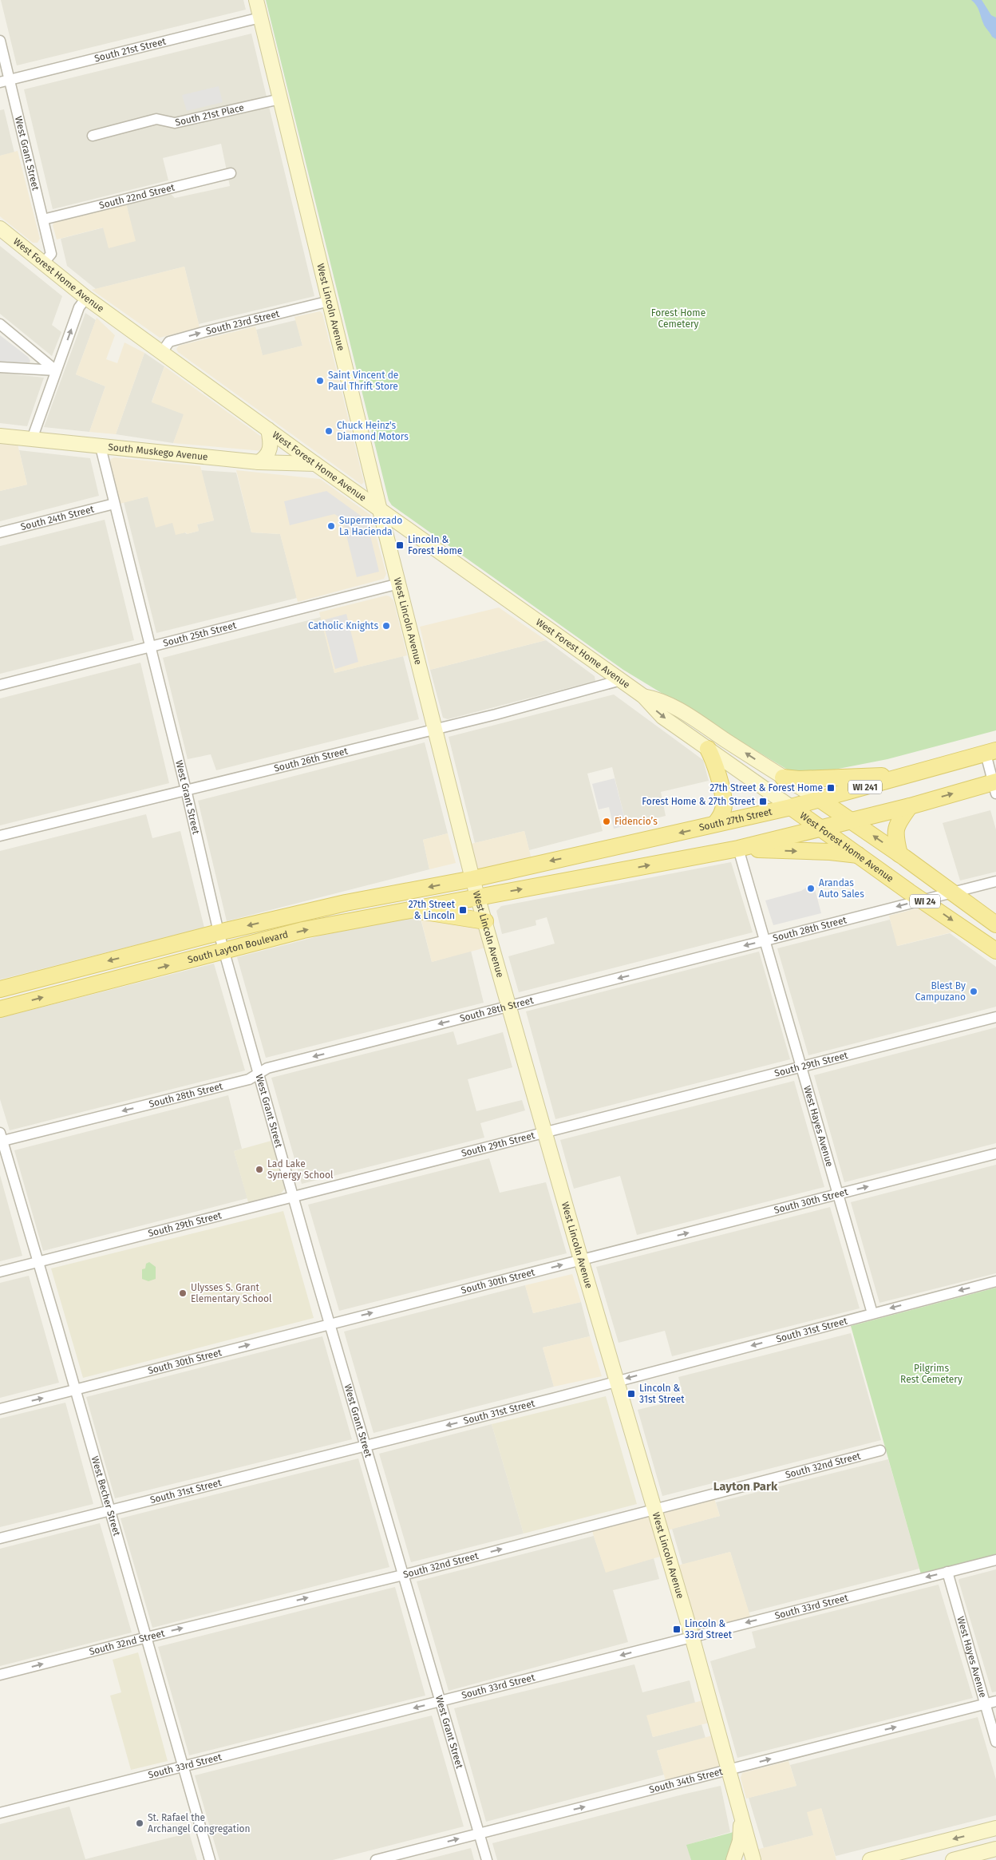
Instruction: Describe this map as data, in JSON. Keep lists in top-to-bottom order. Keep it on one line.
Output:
{"streets":{"main road":["West Forest Home Avenue","West Lincoln Avenue","South Muskego Avenue","WI 241","South 27th Street","WI 24","South Layton Boulevard"],"street":["South 21st Street","South 21st Place","West Grant Street","South 22nd Street","South 23rd Street","South 24th Street","South 25th Street","South 26th Street","South 28th Street","South 29th Street","West Hayes Avenue","South 30th Street","South 31st Street","South 32nd Street","West Becher Street","South 33rd Street","South 34th Street"]},"crossings":[["South 21st Street","West Grant Street"],["South 21st Street","West Lincoln Avenue"],["South 21st Place","West Lincoln Avenue"],["West Grant Street","South 22nd Street"],["West Grant Street","West Forest Home Avenue"],["West Grant Street","South Muskego Avenue"],["West Grant Street","South 24th Street"],["West Grant Street","South 25th Street"],["West Grant Street","South 26th Street"],["West Grant Street","South 28th Street"],["West Grant Street","South Layton Boulevard"],["West Grant Street","South 29th Street"],["West Grant Street","South 30th Street"],["West Grant Street","South 31st Street"],["West Grant Street","South 32nd Street"],["West Grant Street","South 33rd Street"],["West Grant Street","South 34th Street"],["West Forest Home Avenue","West Lincoln Avenue"],["West Forest Home Avenue","South 23rd Street"],["West Forest Home Avenue","South Muskego Avenue"],["West Forest Home Avenue","South 26th Street"],["West Forest Home Avenue","South 27th Street"],["West Forest Home Avenue","South 28th Street"],["West Lincoln Avenue","South 23rd Street"],["West Lincoln Avenue","South 25th Street"],["West Lincoln Avenue","South 26th Street"],["West Lincoln Avenue","South 27th Street"],["West Lincoln Avenue","South 28th Street"],["West Lincoln Avenue","South Layton Boulevard"],["West Lincoln Avenue","South 29th Street"],["West Lincoln Avenue","South 30th Street"],["West Lincoln Avenue","South 31st Street"],["West Lincoln Avenue","South 32nd Street"],["West Lincoln Avenue","South 33rd Street"],["West Lincoln Avenue","South 34th Street"],["South 27th Street","South Layton Boulevard"],["South 28th Street","West Hayes Avenue"],["South 28th Street","West Becher Street"],["South 29th Street","West Hayes Avenue"],["South 29th Street","West Becher Street"],["West Hayes Avenue","South 30th Street"],["West Hayes Avenue","South 31st Street"],["West Hayes Avenue","South 33rd Street"],["West Hayes Avenue","South 34th Street"],["South 30th Street","West Becher Street"],["South 31st Street","West Becher Street"],["South 32nd Street","West Becher Street"],["West Becher Street","South 33rd Street"]],"one_way":["South 23rd Street","South 28th Street","South 30th Street","South 31st Street","South 32nd Street","South 33rd Street","South 34th Street"],"districts":["Layton Park"],"parks":["Forest Home Cemetery","Pilgrims Rest Cemetery"],"places":{"other":["Saint Vincent de Paul Thrift Store","Chuck Heinz's Diamond Motors","Supermercado La Hacienda","Catholic Knights","Fidencio’s","Arandas Auto Sales","Blest By Campuzano","Lad Lake Synergy School","Ulysses S. Grant Elementary School","St. Rafael the Archangel Congregation"],"transit":["Lincoln & Forest Home","27th Street & Forest Home","Forest Home & 27th Street","27th Street & Lincoln","Lincoln & 31st Street","Lincoln & 33rd Street"]}}
